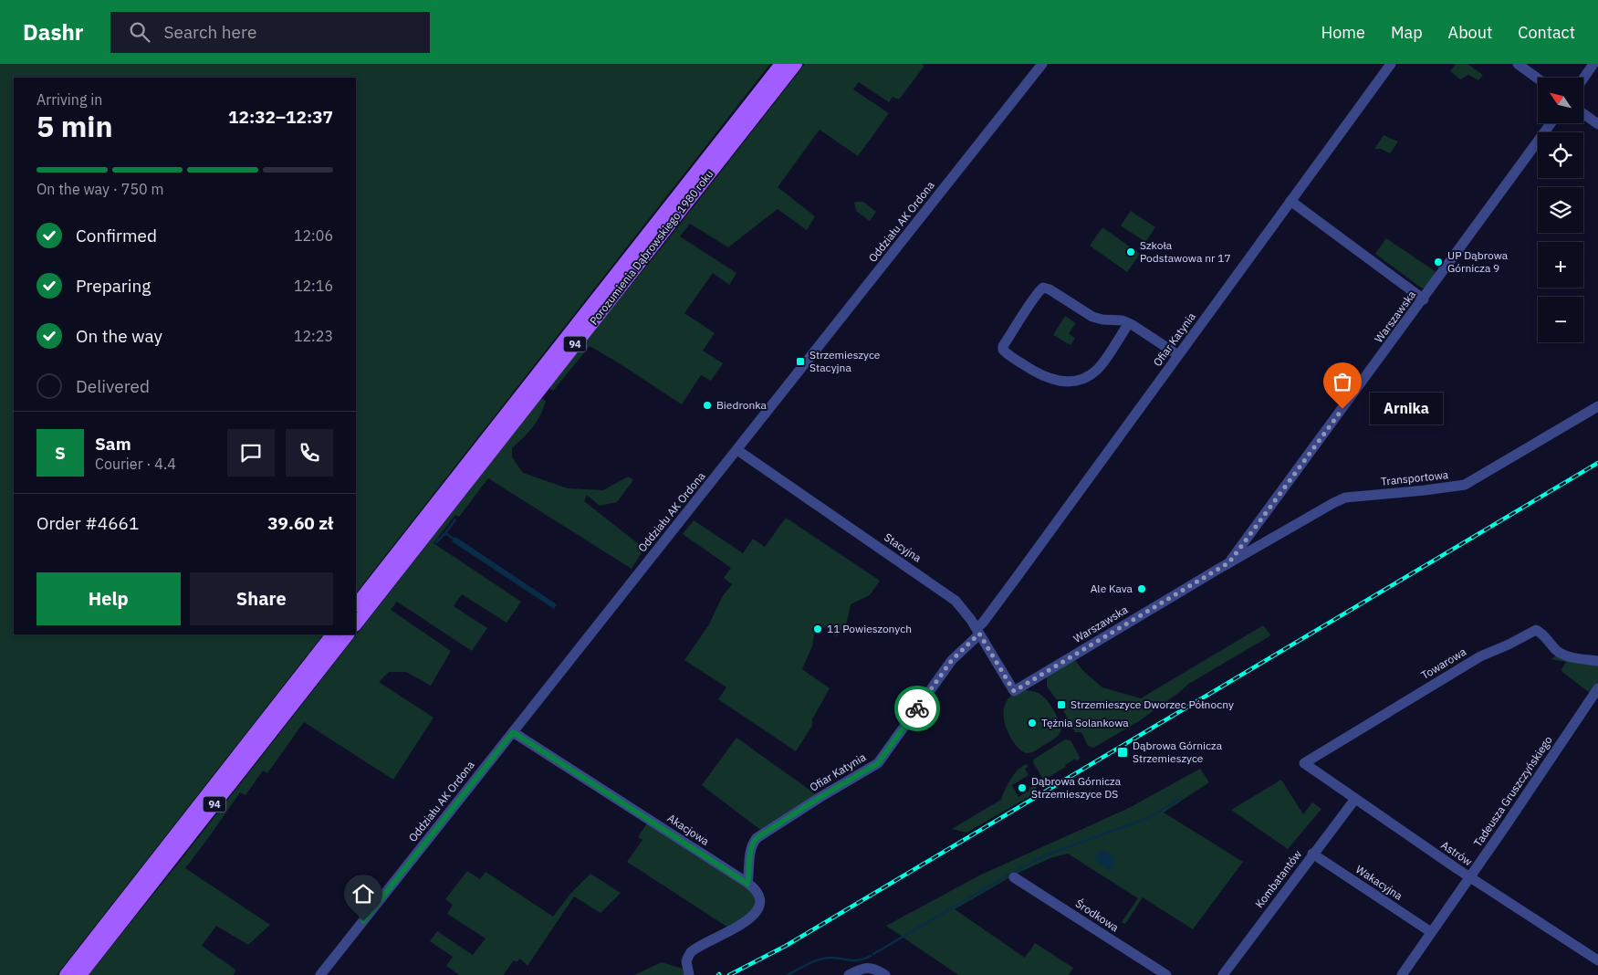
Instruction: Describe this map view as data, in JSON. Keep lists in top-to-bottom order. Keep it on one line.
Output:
{"streets":{"main road":["Porozumienia Dąbrowskiego 1980 roku","94"],"street":["Oddziału AK Ordona","Warszawska","Ofiar Katynia","Transportowa","Stacyjna","Towarowa","Tadeusza Gruszczyńskiego","Akacjowa","Astrów","Kombatantów","Wakacyjna","Środkowa"]},"crossings":[["Oddziału AK Ordona","Stacyjna"],["Oddziału AK Ordona","Akacjowa"],["Warszawska","Transportowa"],["Warszawska","Stacyjna"],["Ofiar Katynia","Stacyjna"],["Ofiar Katynia","Akacjowa"],["Towarowa","Astrów"],["Tadeusza Gruszczyńskiego","Astrów"],["Tadeusza Gruszczyńskiego","Wakacyjna"],["Astrów","Kombatantów"],["Kombatantów","Wakacyjna"]],"places":{"other":["Szkoła Podstawowa nr 17","UP Dąbrowa Górnicza 9","Biedronka","Arnika","Ale Kava","11 Powieszonych","Tężnia Solankowa","Dąbrowa Górnicza Strzemieszyce DS"],"transit":["Strzemieszyce Stacyjna","Strzemieszyce Dworzec Północny","Dąbrowa Górnicza Strzemieszyce"]},"north":"top left","page":{"header":"Dashr","search":"Search here","nav":["Home","Map","About","Contact"],"map_buttons":["+","−"],"heading":["5 min","Arriving in","12:32–12:37"],"panel":["Sam","Courier · 4.4","Order #4661","39.60 zł"],"bar":"On the way · 750 m","list":[["Confirmed","12:06"],["Preparing","12:16"],["On the way","12:23"],"Delivered"],"bubble":"Arnika","round":"S","buttons":["Help","Share"]}}
